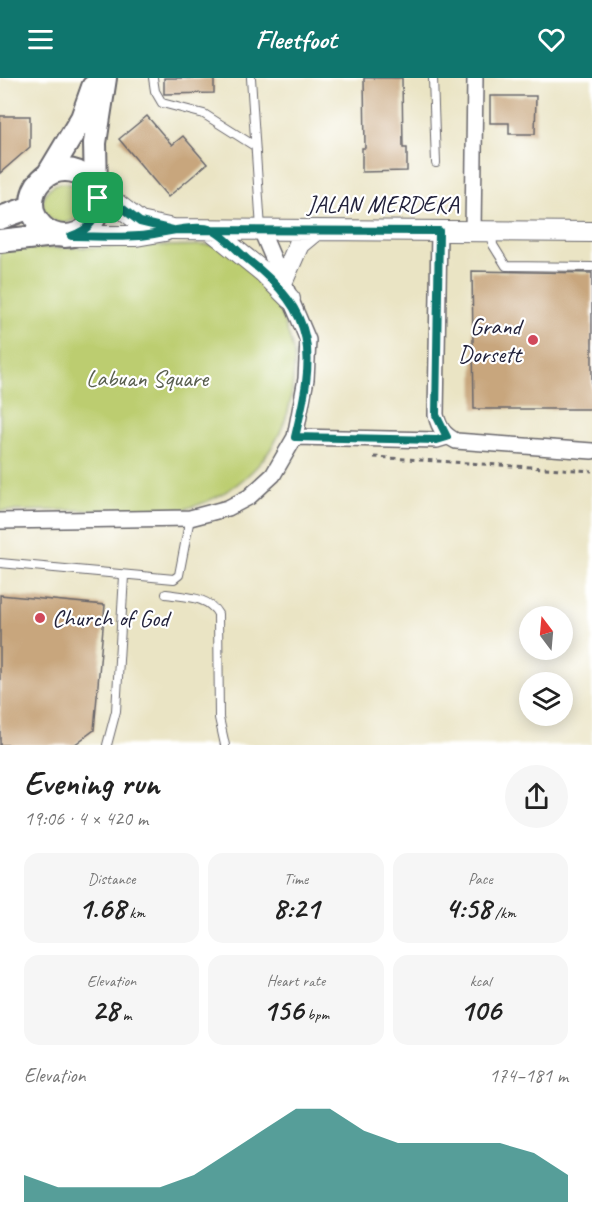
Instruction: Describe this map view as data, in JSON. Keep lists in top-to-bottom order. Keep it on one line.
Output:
{"streets":{"main road":["JALAN MERDEKA"]},"parks":["Labuan Square"],"places":["Grand Dorsett","Church of God"],"north":"top","page":{"header":"Fleetfoot","heading":["Evening run","19:06 · 4 × 420 m"],"stats":[["Distance","1.68 km"],["Time","8:21"],["Pace","4:58 /km"],["Elevation","28 m"],["Heart rate","156 bpm"],["kcal","106"]],"chart":["Elevation","174–181 m"]}}
